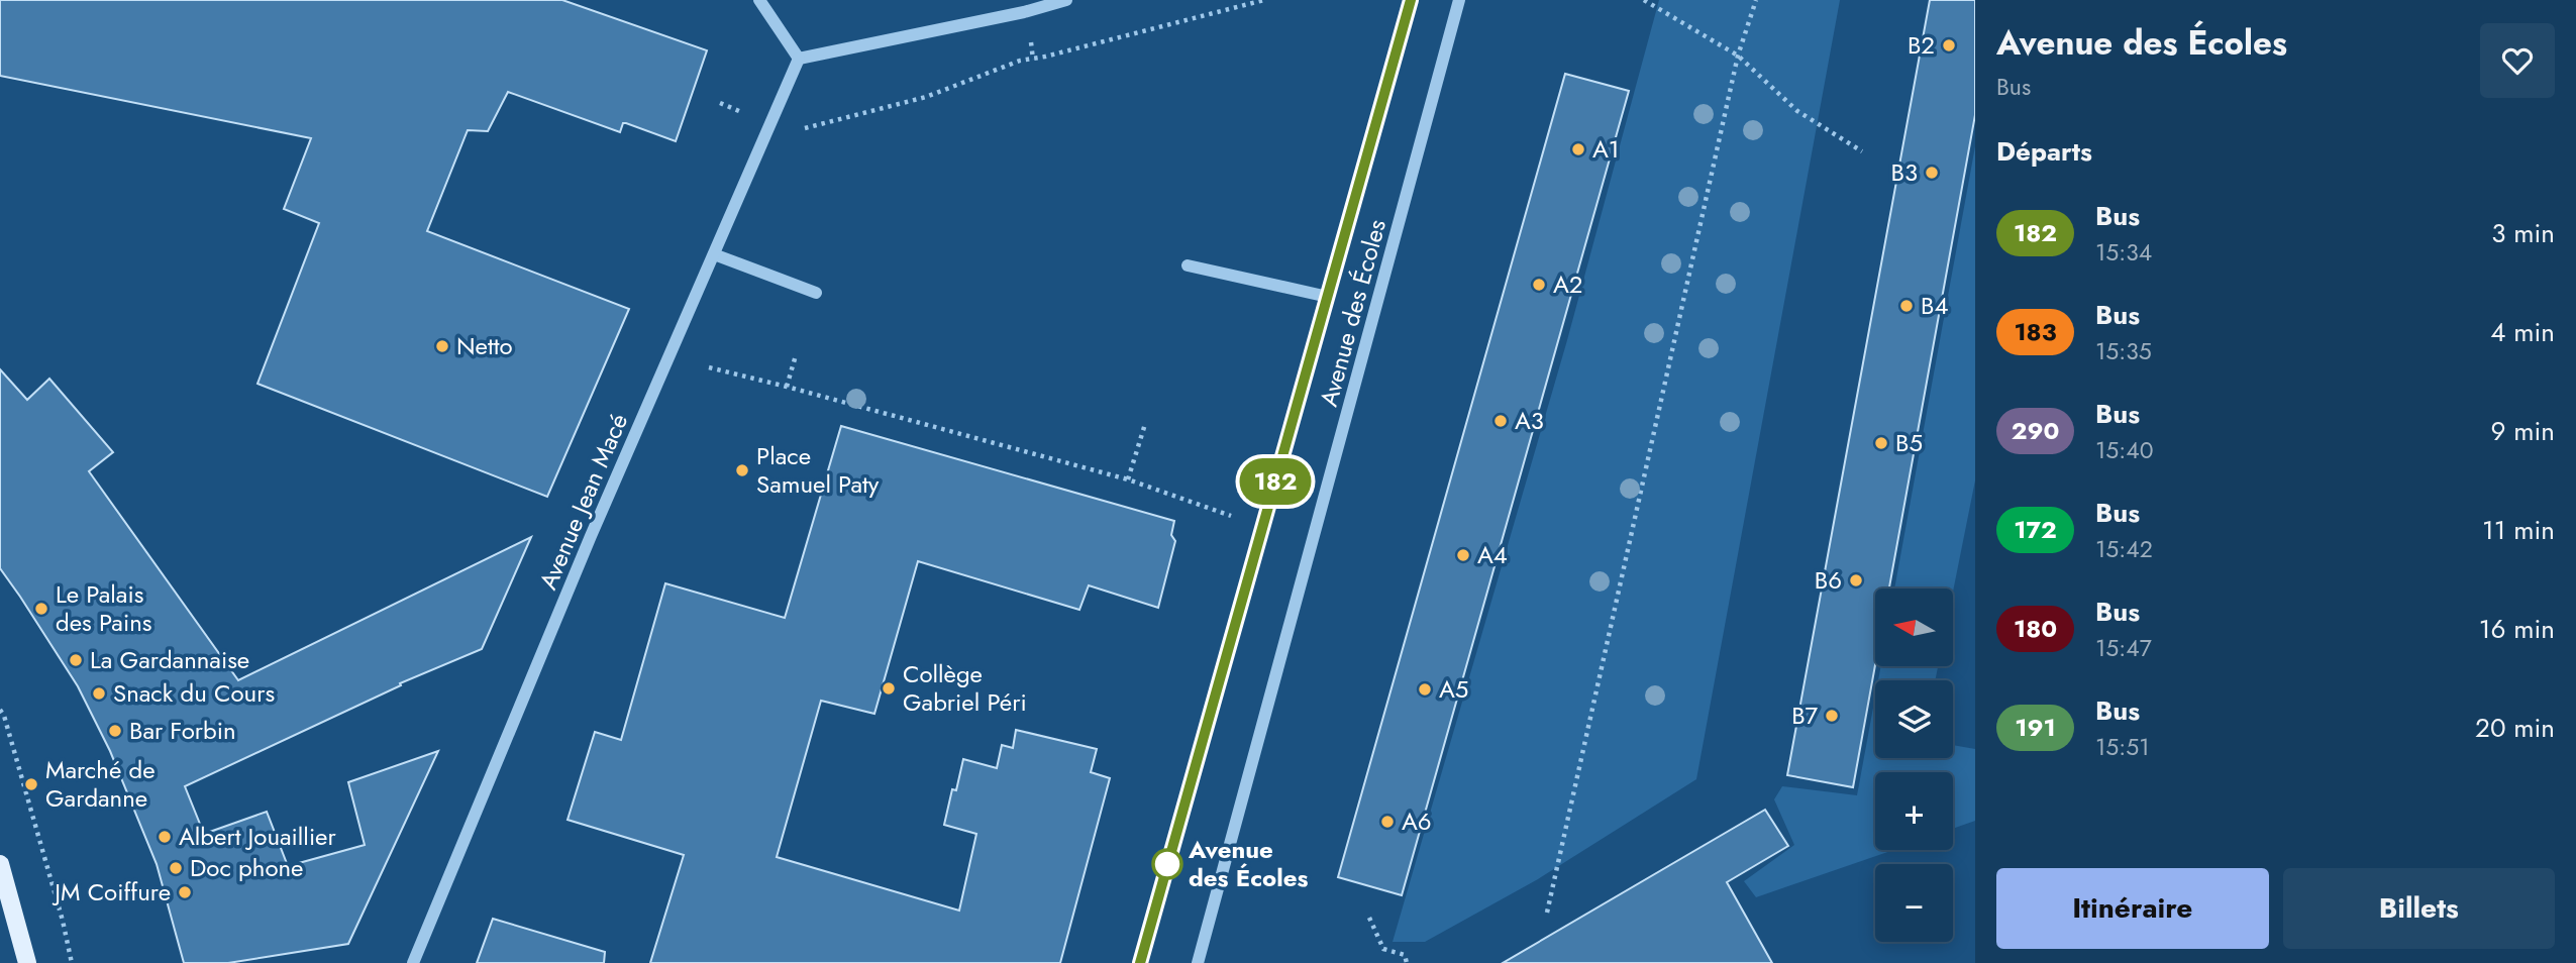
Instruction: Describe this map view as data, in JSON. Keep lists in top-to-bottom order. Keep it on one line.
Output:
{"streets":{"street":["Avenue des Écoles","Avenue Jean Macé"]},"places":["B2","A1","B3","A2","B4","Netto","A3","B5","Place Samuel Paty","A4","B6","Le Palais des Pains","La Gardannaise","Collège Gabriel Péri","A5","Snack du Cours","B7","Bar Forbin","Marché de Gardanne","A6","Albert Jouaillier","Avenue des Écoles","Doc phone","JM Coiffure"],"lines":["bus line 182"],"north":"left","page":{"on_map":"182","heading":[["Avenue des Écoles","Bus"],"Départs"],"list":[{"mark":"182","name":"Bus","note":"15:34","value":"3 min"},{"mark":"183","name":"Bus","note":"15:35","value":"4 min"},{"mark":"290","name":"Bus","note":"15:40","value":"9 min"},{"mark":"172","name":"Bus","note":"15:42","value":"11 min"},{"mark":"180","name":"Bus","note":"15:47","value":"16 min"},{"mark":"191","name":"Bus","note":"15:51","value":"20 min"}],"map_buttons":["+","−"],"buttons":["Itinéraire","Billets"]}}
